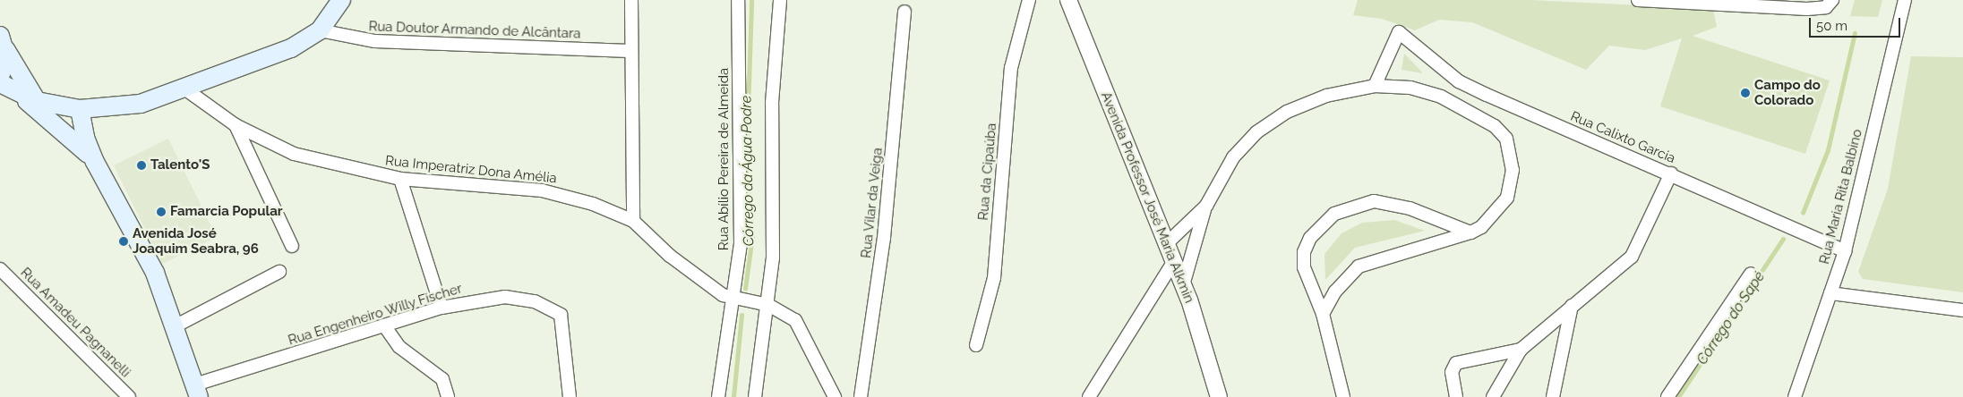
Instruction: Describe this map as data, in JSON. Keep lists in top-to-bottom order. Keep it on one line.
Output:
{"streets":{"street":["Rua Doutor Armando de Alcântara","Rua Calixto Garcia","Rua Abílio Pereira de Almeida","Rua Imperatriz Dona Amélia","Rua da Cipaúba","Rua Maria Rita Balbino","Avenida Professor José Maria Alkmin","Rua Vilar da Veiga","Rua Engenheiro Willy Fischer","Rua Amadeu Pagnanelli"]},"crossings":[["Rua Calixto Garcia","Rua Maria Rita Balbino"],["Rua Abílio Pereira de Almeida","Rua Imperatriz Dona Amélia"]],"water":["Córrego da Água Podre","Córrego do Sapé"],"places":["Campo do Colorado","Talento'S","Famarcia Popular","Avenida José Joaquim Seabra, 96"],"scale_bar":"50 m"}
